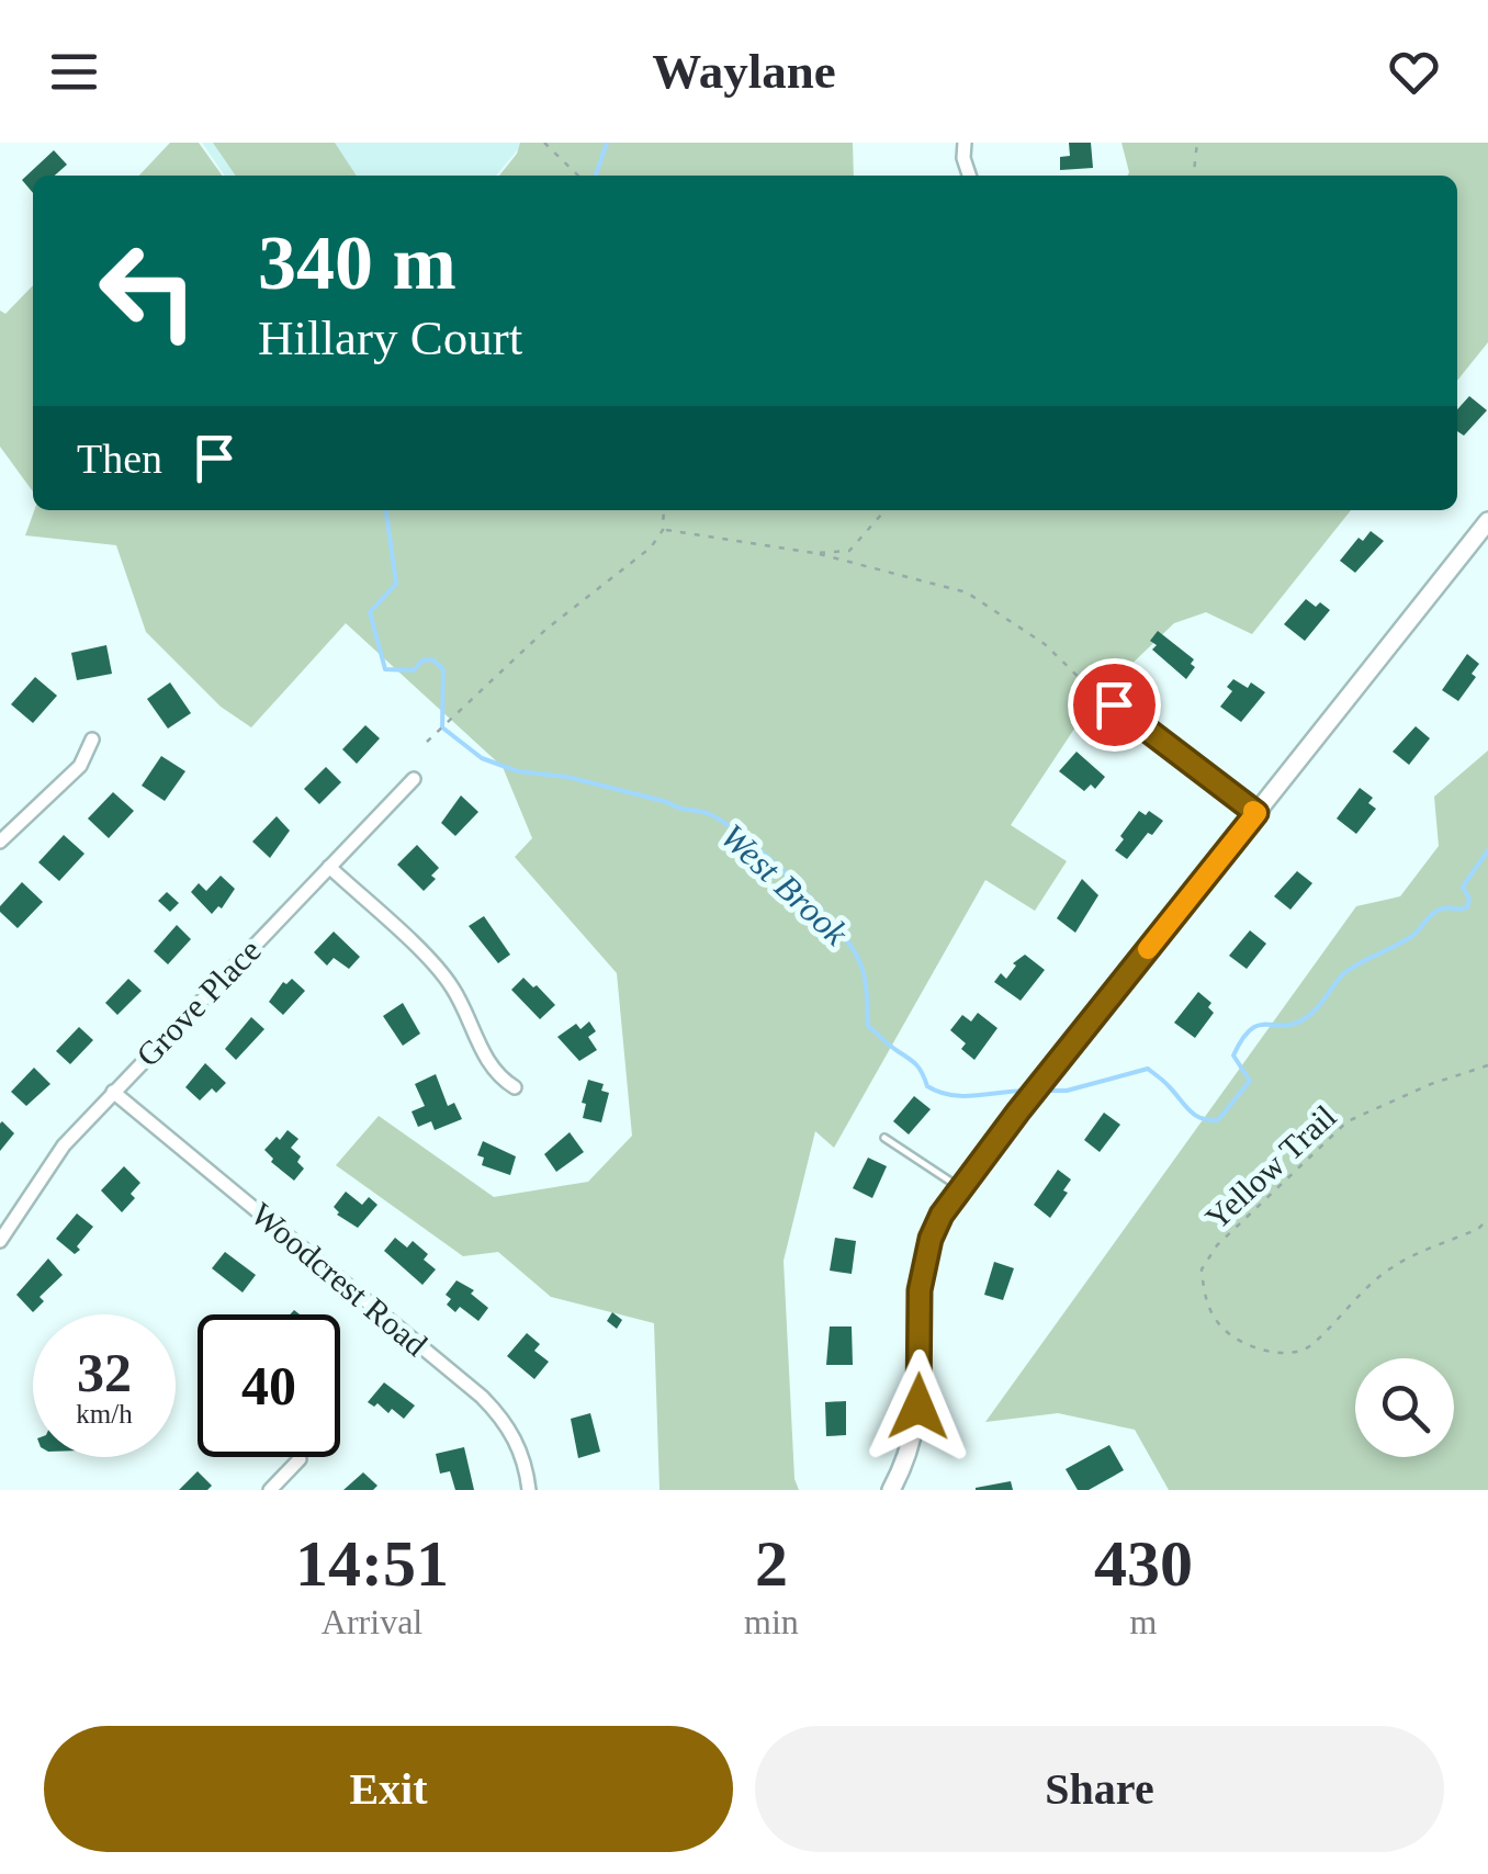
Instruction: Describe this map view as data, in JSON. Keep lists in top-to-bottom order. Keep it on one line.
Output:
{"streets":{"street":["Grove Place","Woodcrest Road"],"path":["Yellow Trail"]},"crossings":[["Grove Place","Woodcrest Road"]],"water":["West Brook"],"page":{"header":"Waylane","turn":["340 m","Hillary Court"],"then":"Then","speed":"32 km/h","limit":"40","eta":["14:51","Arrival","2","min","430","m"],"buttons":["Exit","Share"]}}
